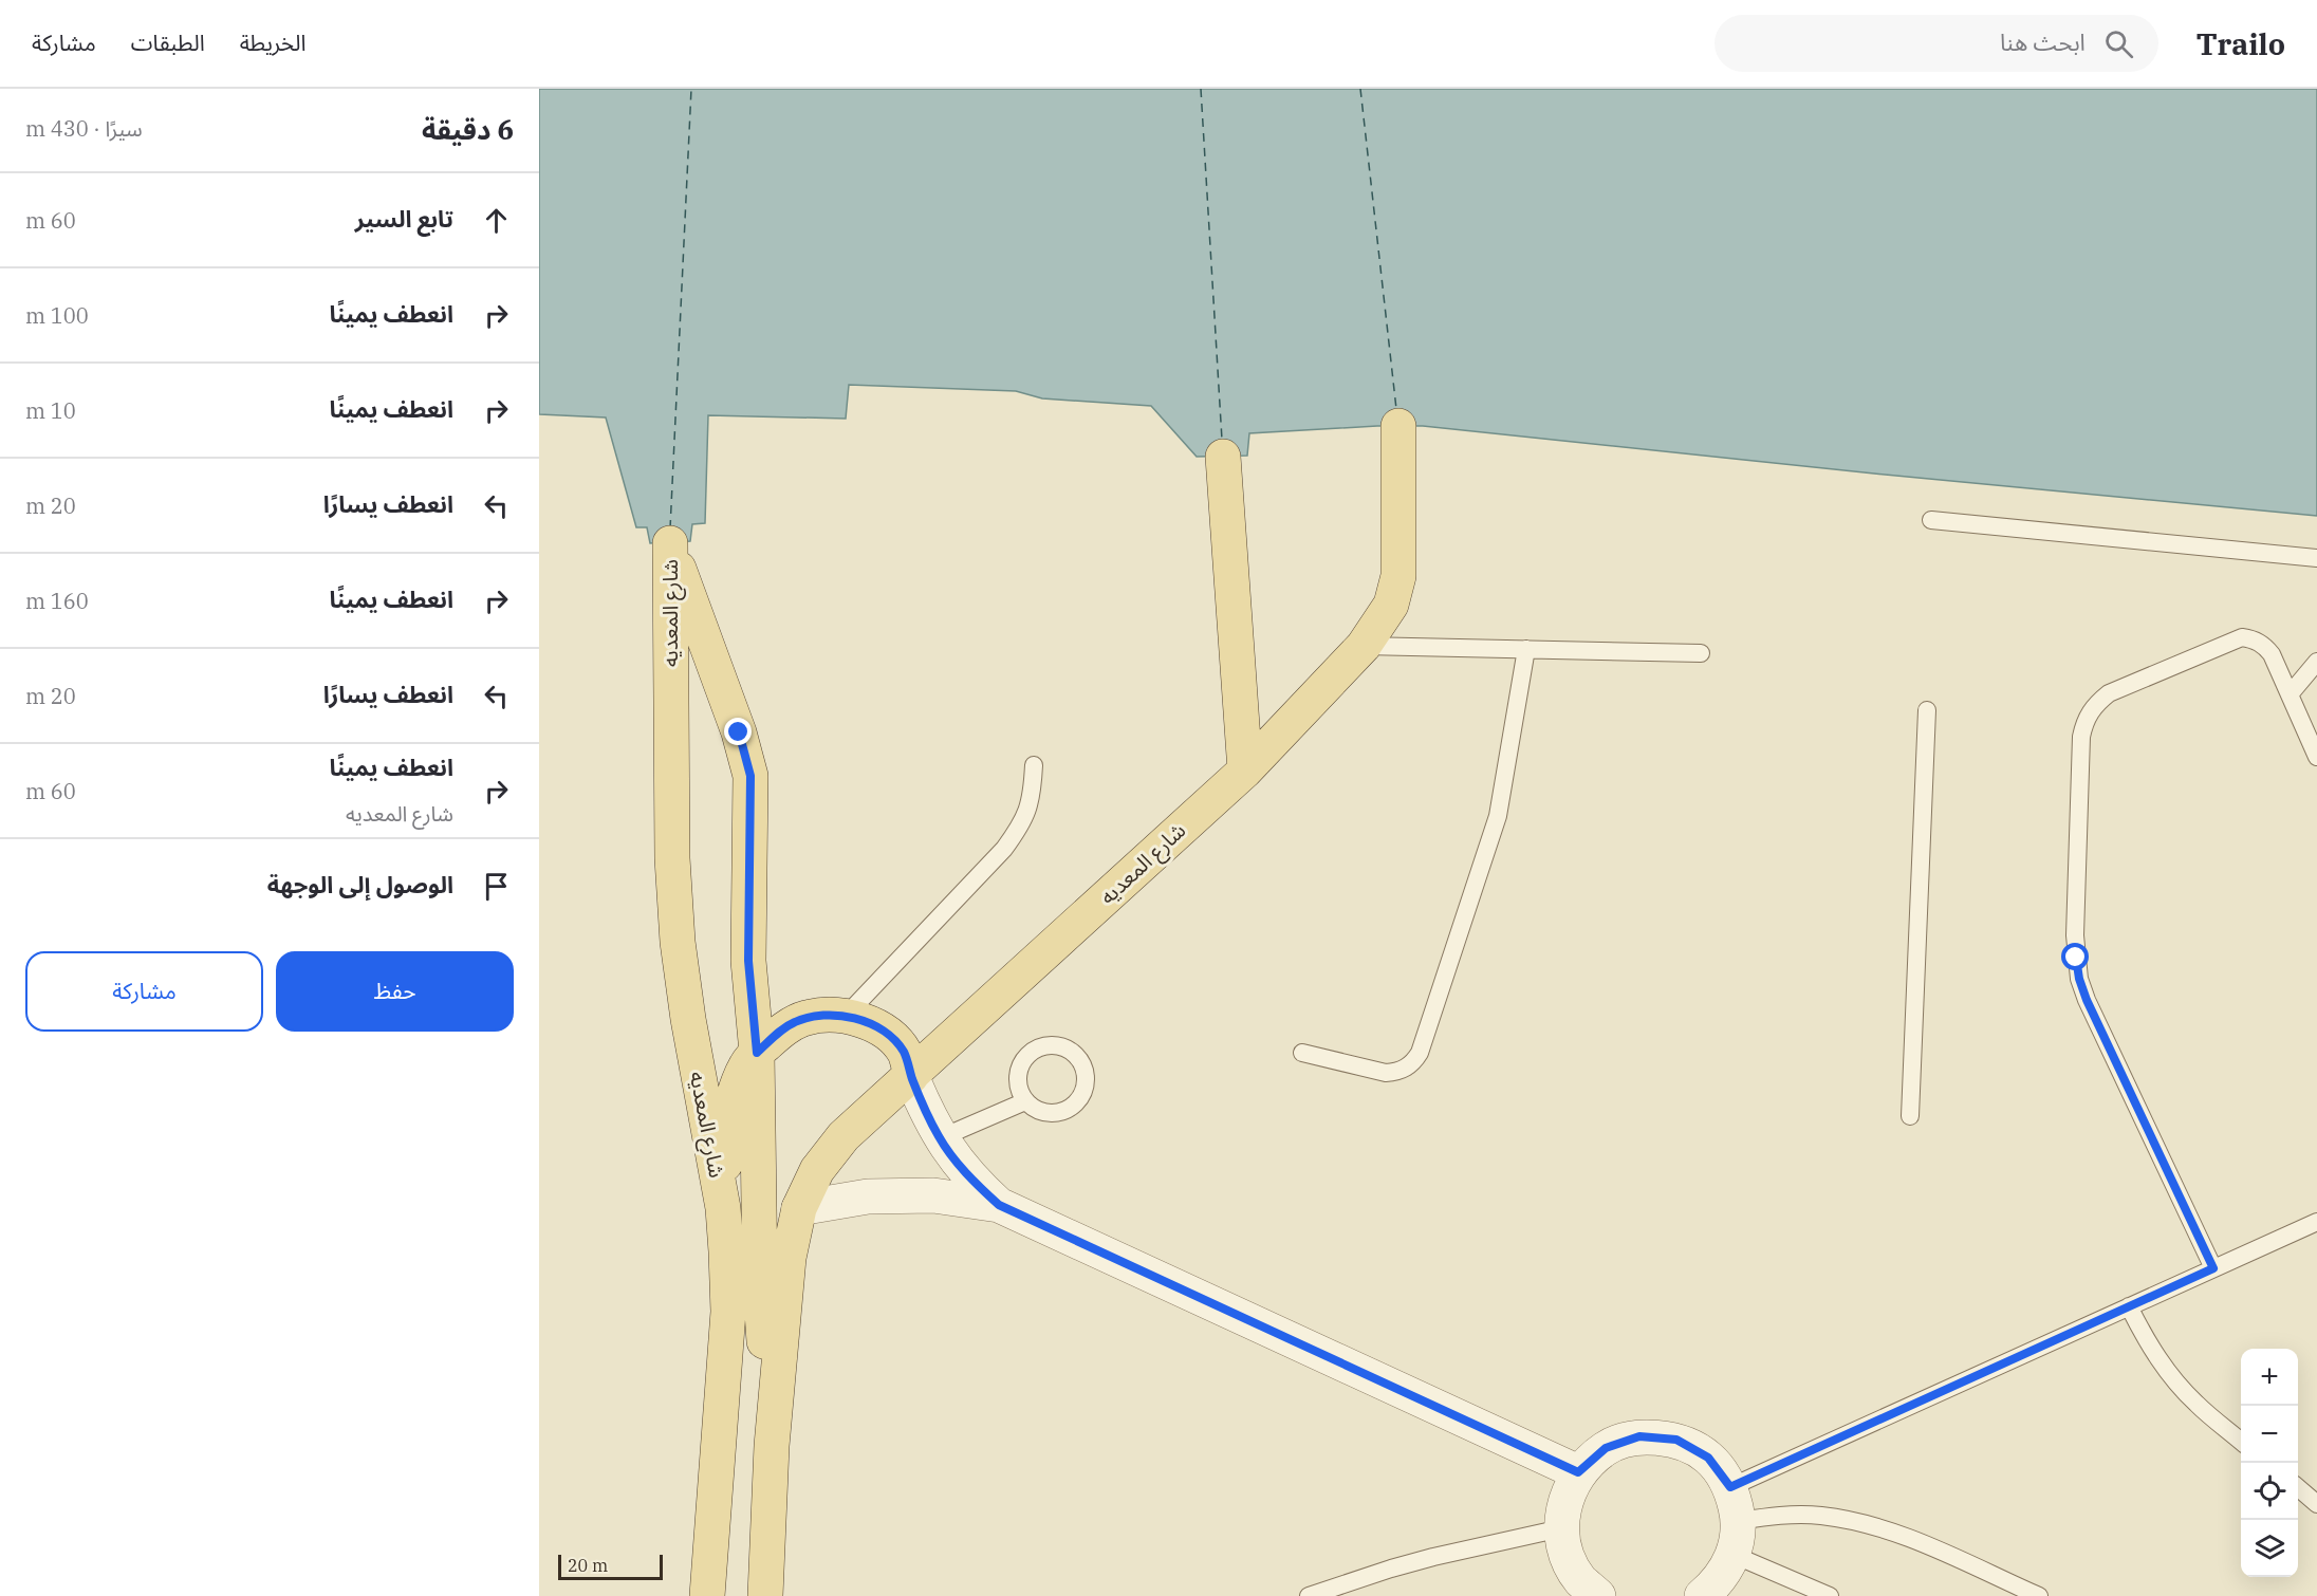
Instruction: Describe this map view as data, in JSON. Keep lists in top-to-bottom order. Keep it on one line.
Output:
{"streets":{"main road":["شارع المعديه"]},"scale_bar":"20 m","page":{"header":"Trailo","search":"ابحث هنا","nav":["الخريطة","الطبقات","مشاركة"],"heading":["6 دقيقة","سيرًا · 430 m"],"list":[["تابع السير","60 m"],["انعطف يمينًا","100 m"],["انعطف يمينًا","10 m"],["انعطف يسارًا","20 m"],["انعطف يمينًا","160 m"],["انعطف يسارًا","20 m"],["انعطف يمينًا","شارع المعديه","60 m"],"الوصول إلى الوجهة"],"buttons":["حفظ","مشاركة"],"map_buttons":["+","−"],"scale":"20 m"}}
